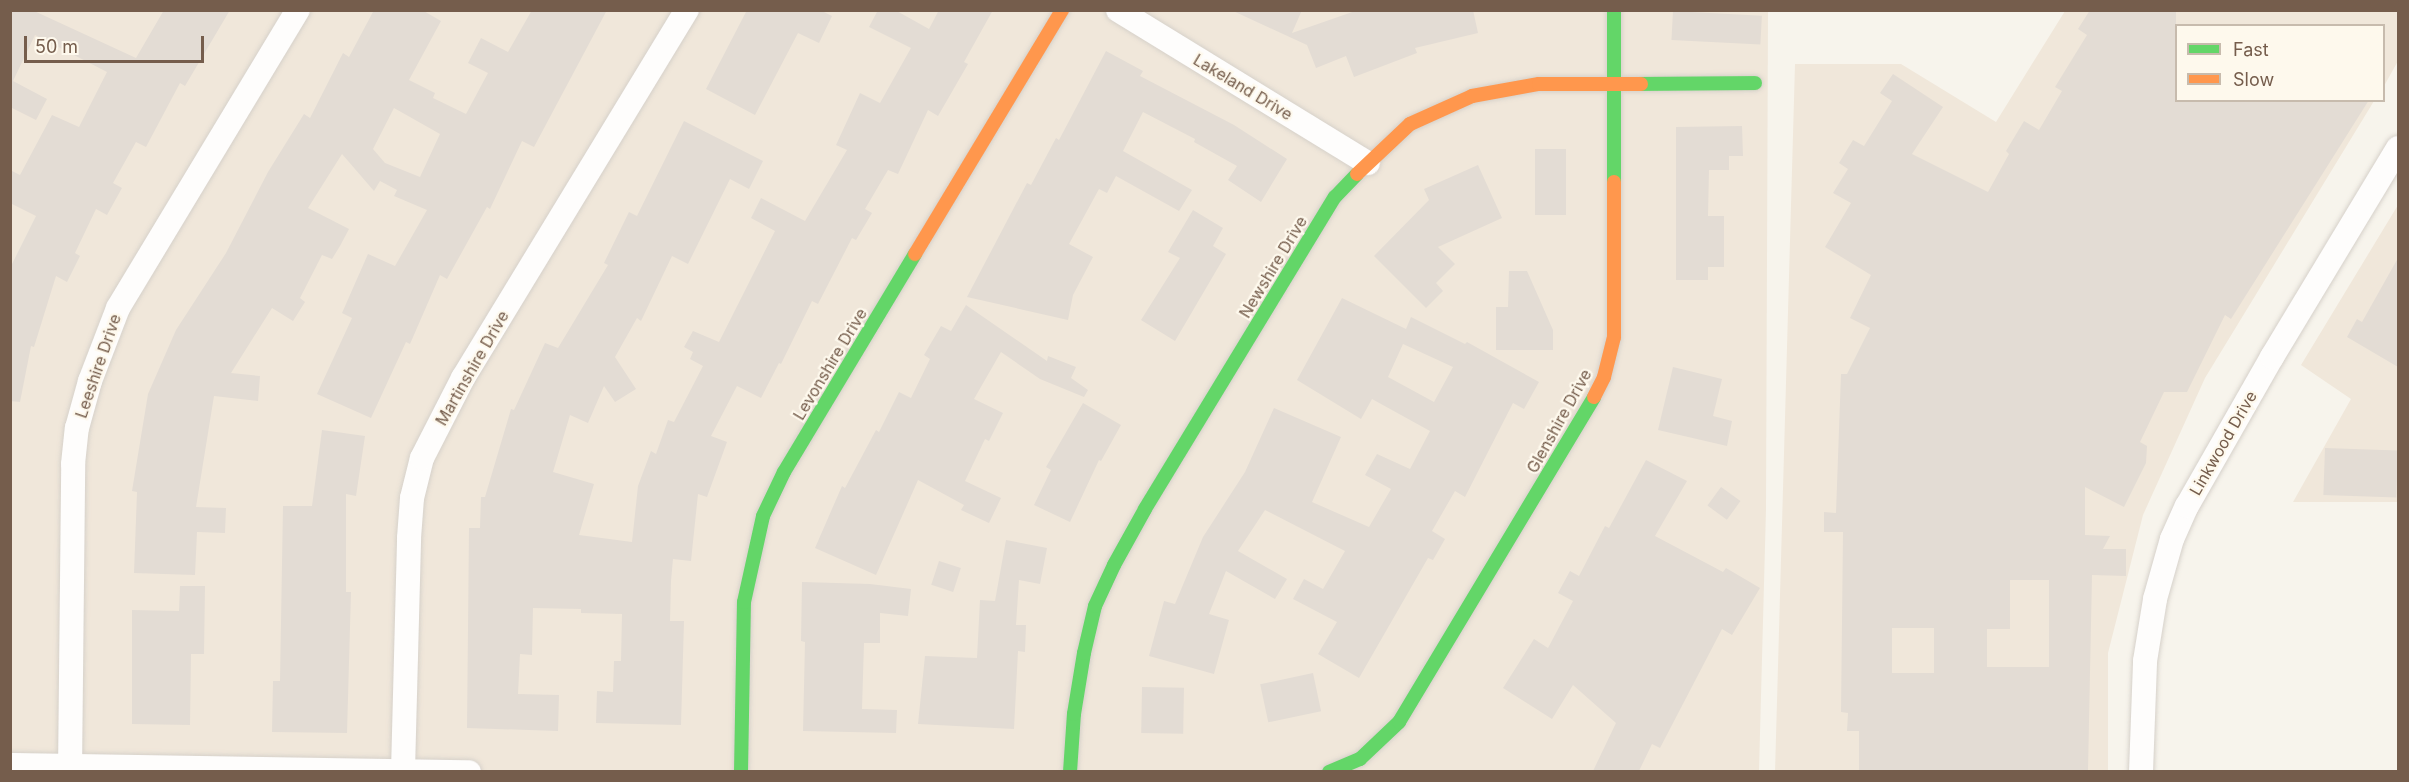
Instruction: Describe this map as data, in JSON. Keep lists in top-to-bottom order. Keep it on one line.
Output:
{"streets":{"street":["Lakeland Drive","Newshire Drive","Levonshire Drive","Leeshire Drive","Martinshire Drive","Glenshire Drive","Linkwood Drive"]},"crossings":[["Lakeland Drive","Newshire Drive"],["Newshire Drive","Glenshire Drive"]],"legend":["Fast","Slow"],"scale_bar":"50 m"}
